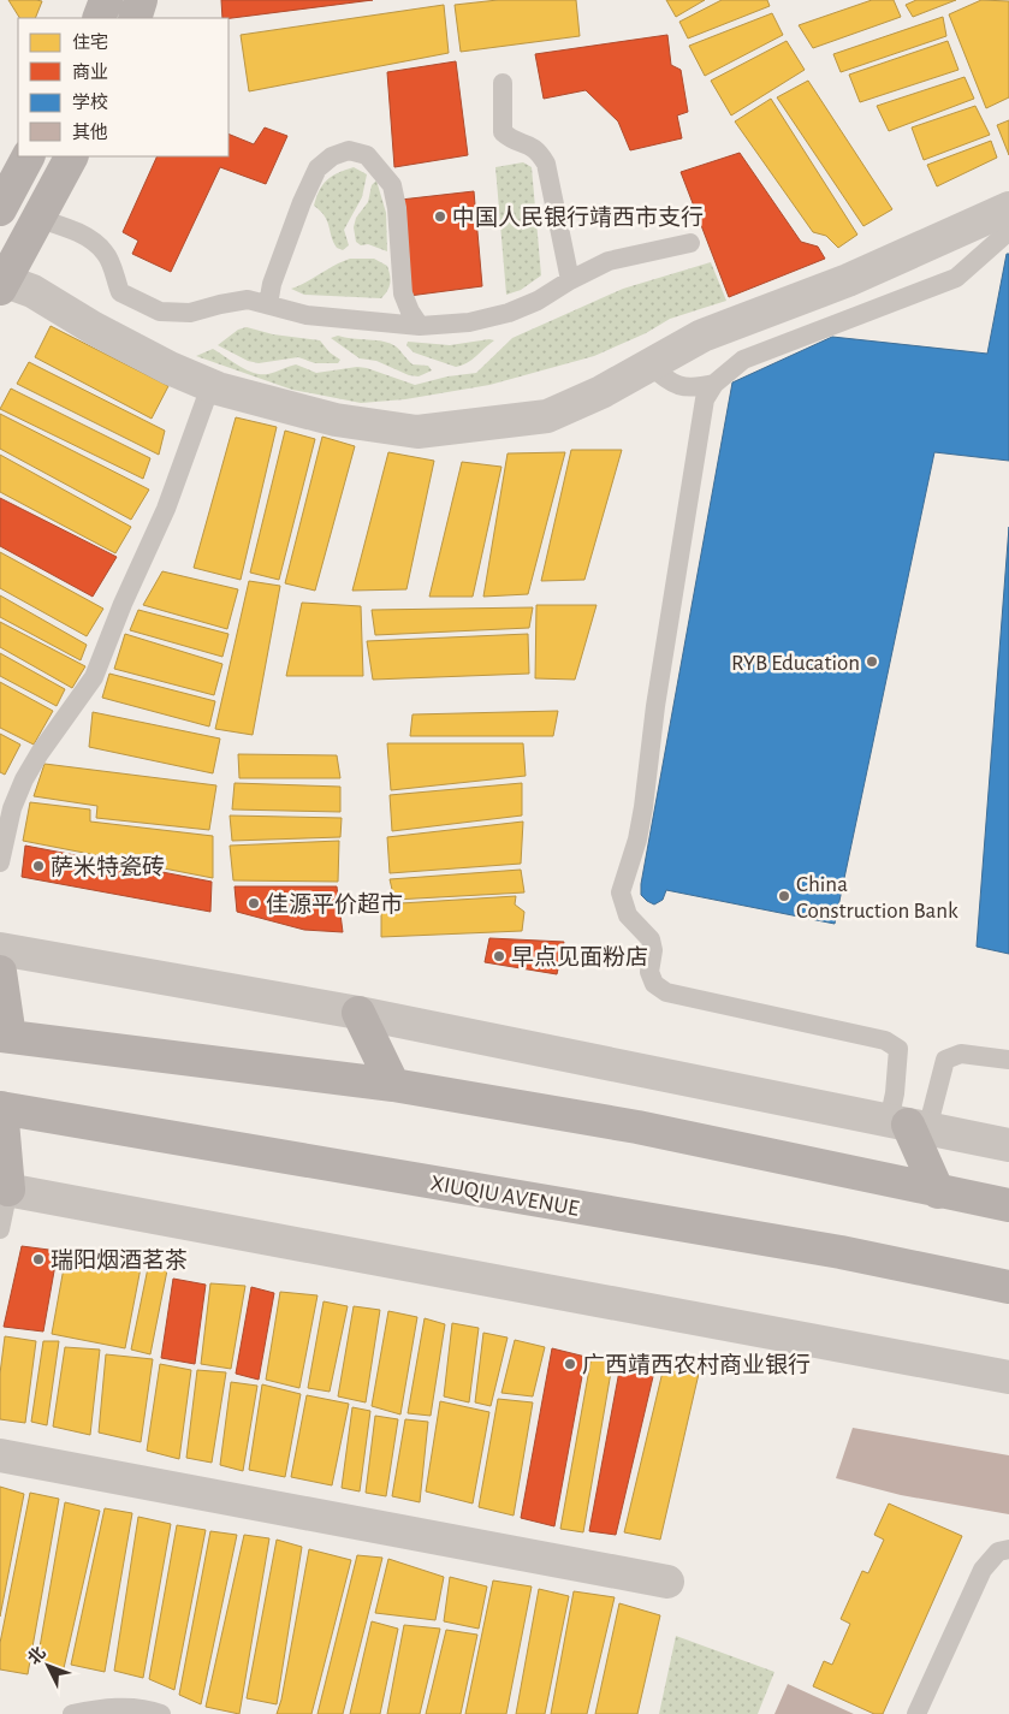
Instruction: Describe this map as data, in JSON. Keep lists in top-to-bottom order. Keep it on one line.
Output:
{"streets":{"main road":["XIUQIU AVENUE"]},"places":["中国人民银行靖西市支行","RYB Education","萨米特瓷砖","China Construction Bank","佳源平价超市","早点见面粉店","瑞阳烟酒茗茶","广西靖西农村商业银行"],"legend":["住宅","商业","学校","其他"],"north":"top left"}
